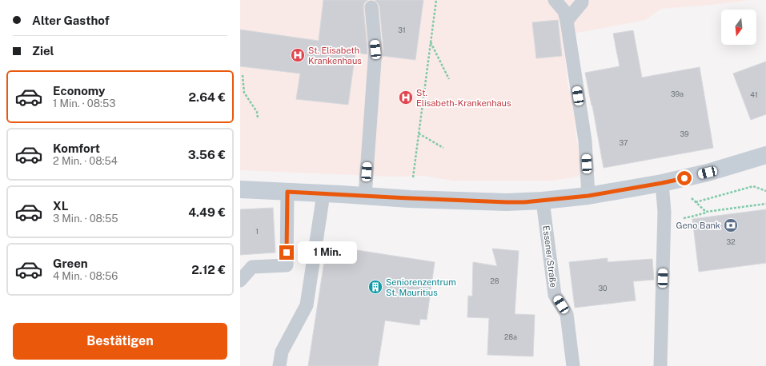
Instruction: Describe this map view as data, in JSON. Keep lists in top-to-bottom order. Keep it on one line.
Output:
{"streets":{"lane":["Essener Straße"]},"places":{"hospital":["St. Elisabeth Krankenhaus","St. Elisabeth-Krankenhaus"],"bank":["Geno Bank"],"building":["Seniorenzentrum St. Mauritius"]},"house_numbers":["31","39a","41","39","37","1","32","28","30","28a"],"north":"bottom","page":{"banner":["Alter Gasthof","Ziel"],"list":[{"name":"Economy","note":"1 Min. · 08:53","value":"2.64 €"},{"name":"Komfort","note":"2 Min. · 08:54","value":"3.56 €"},{"name":"XL","note":"3 Min. · 08:55","value":"4.49 €"},{"name":"Green","note":"4 Min. · 08:56","value":"2.12 €"}],"bubble":"1 Min.","buttons":"Bestätigen"}}
